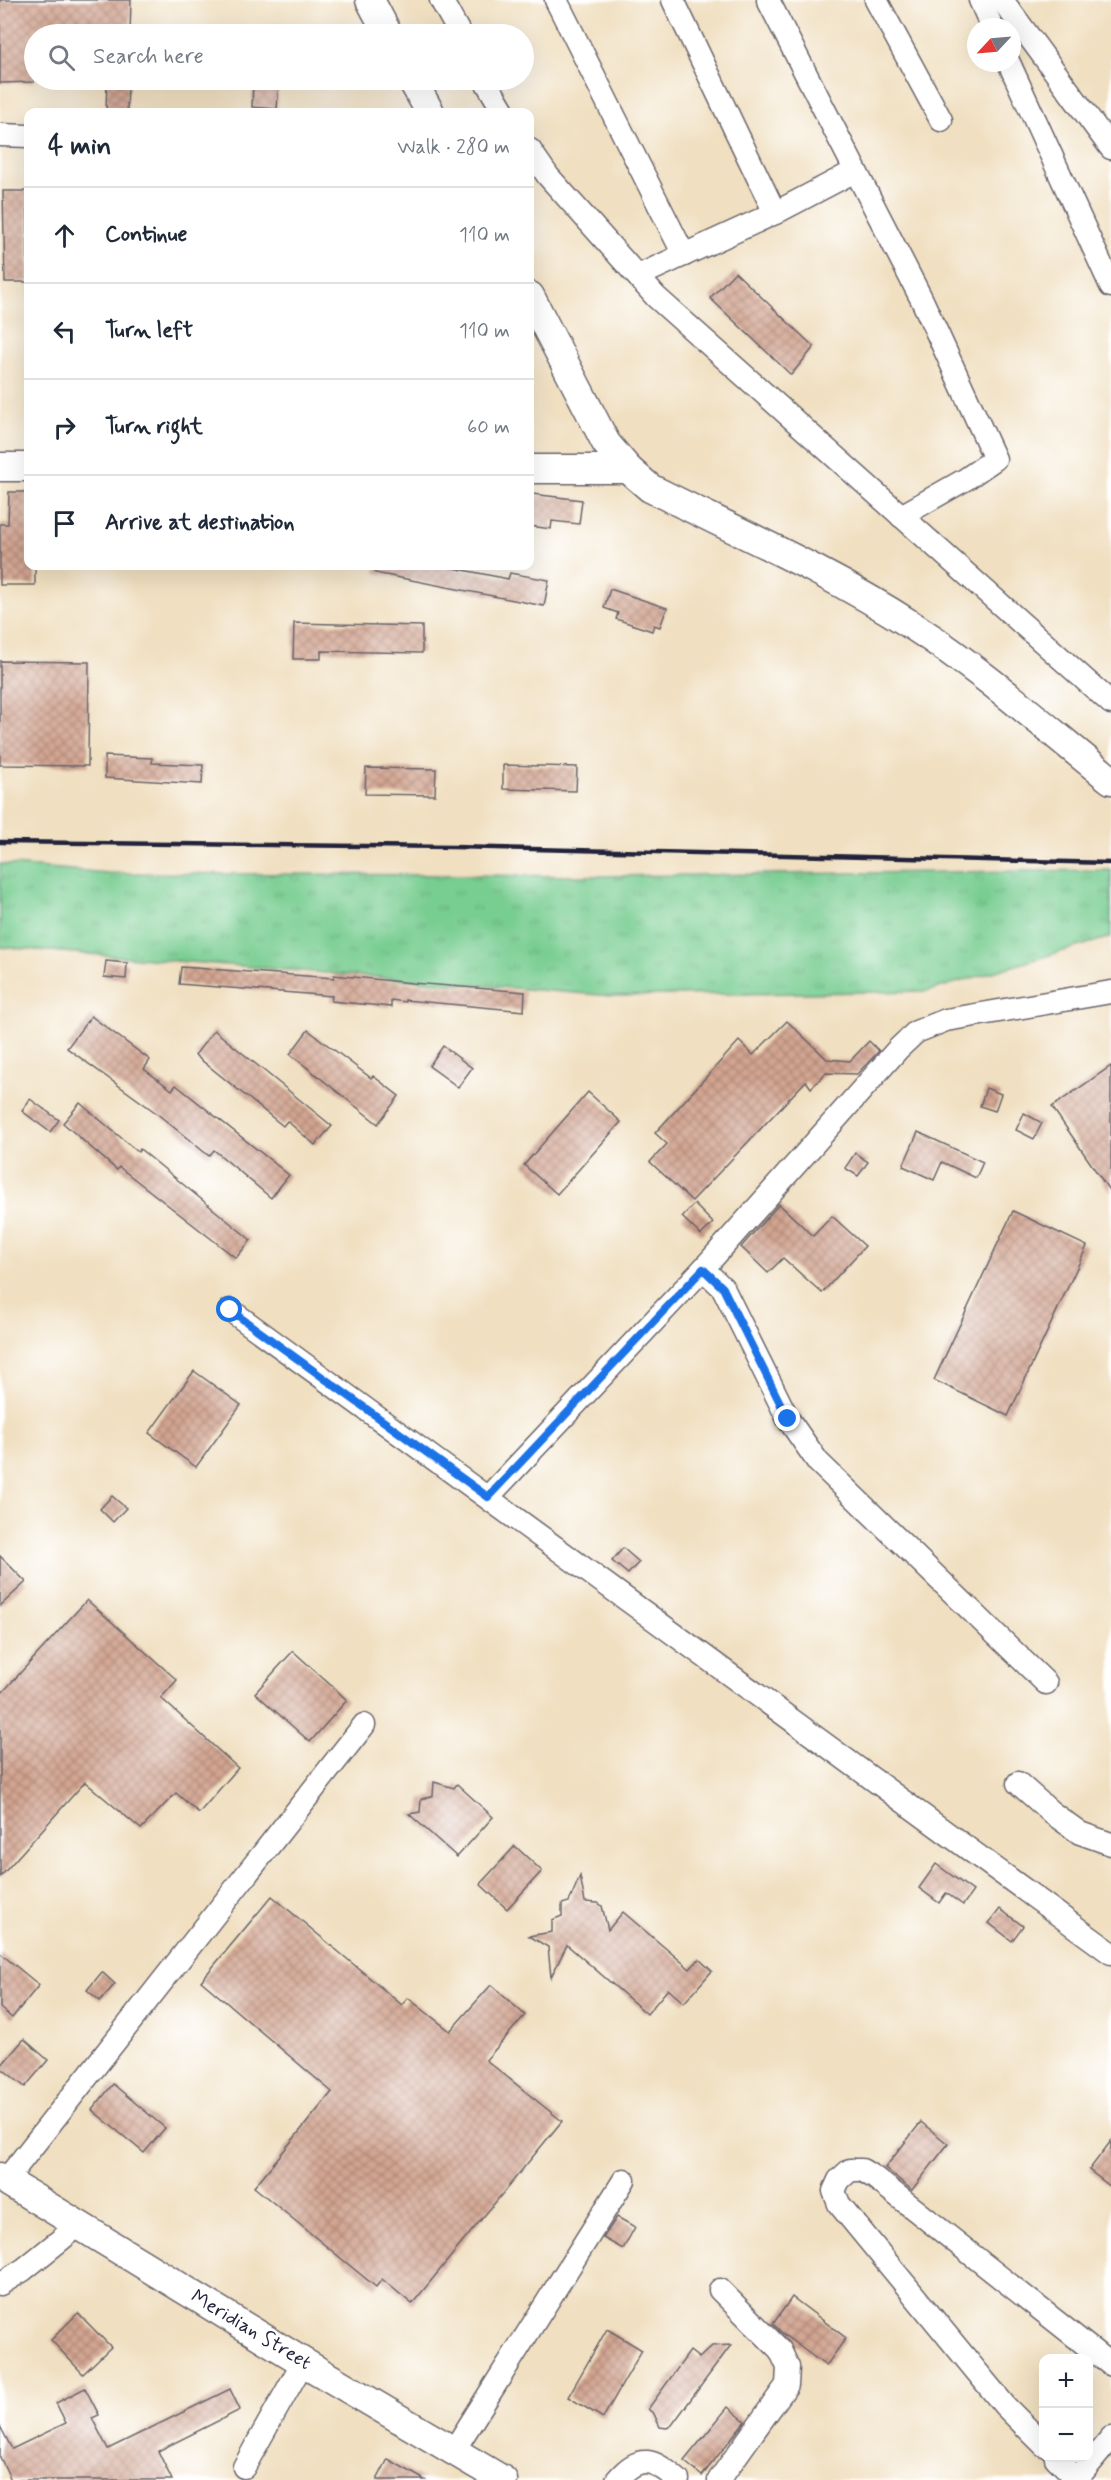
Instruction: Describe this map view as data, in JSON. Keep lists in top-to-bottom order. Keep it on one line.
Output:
{"streets":{"main road":["Meridian Street"]},"north":"bottom left","page":{"search":"Search here","heading":["4 min","Walk · 280 m"],"list":[["Continue","110 m"],["Turn left","110 m"],["Turn right","60 m"],"Arrive at destination"],"map_buttons":["+","−"]}}
